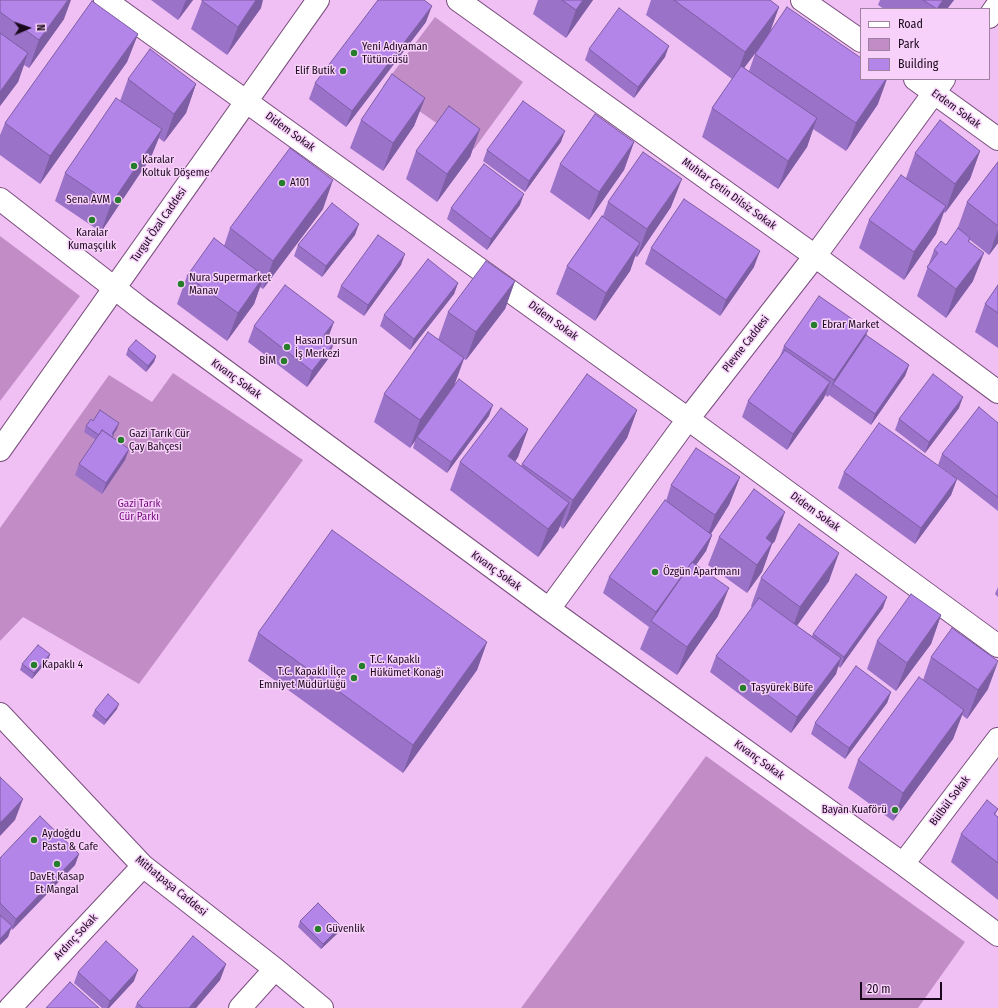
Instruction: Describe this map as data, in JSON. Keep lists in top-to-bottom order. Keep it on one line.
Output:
{"streets":{"street":["Erdem Sokak","Didem Sokak","Muhtar Çetin Dilsiz Sokak","Turgut Özal Caddesi","Plevne Caddesi","Kıvanç Sokak","Bülbül Sokak","Mithatpaşa Caddesi","Ardınç Sokak"]},"crossings":[["Erdem Sokak","Plevne Caddesi"],["Didem Sokak","Turgut Özal Caddesi"],["Didem Sokak","Plevne Caddesi"],["Muhtar Çetin Dilsiz Sokak","Plevne Caddesi"],["Turgut Özal Caddesi","Kıvanç Sokak"],["Plevne Caddesi","Kıvanç Sokak"],["Kıvanç Sokak","Bülbül Sokak"],["Mithatpaşa Caddesi","Ardınç Sokak"]],"parks":["Gazi Tarık Cür Parkı"],"places":["Yeni Adıyaman Tütüncüsü","Elif Butik","Karalar Koltuk Döşeme","A101","Sena AVM","Karalar Kumaşçılık","Nura Supermarket Manav","Ebrar Market","Hasan Dursun İş Merkezi","BİM","Gazi Tarık Cür Çay Bahçesi","Özgün Apartmanı","Kapaklı 4","T.C. Kapaklı Hükümet Konağı","T.C. Kapaklı İlçe Emniyet Müdürlüğü","Taşyürek Büfe","Bayan Kuaförü","Aydoğdu Pasta & Cafe","DavEt Kasap Et Mangal","Güvenlik"],"legend":["Road","Park","Building"],"scale_bar":"20 m","north":"right"}
